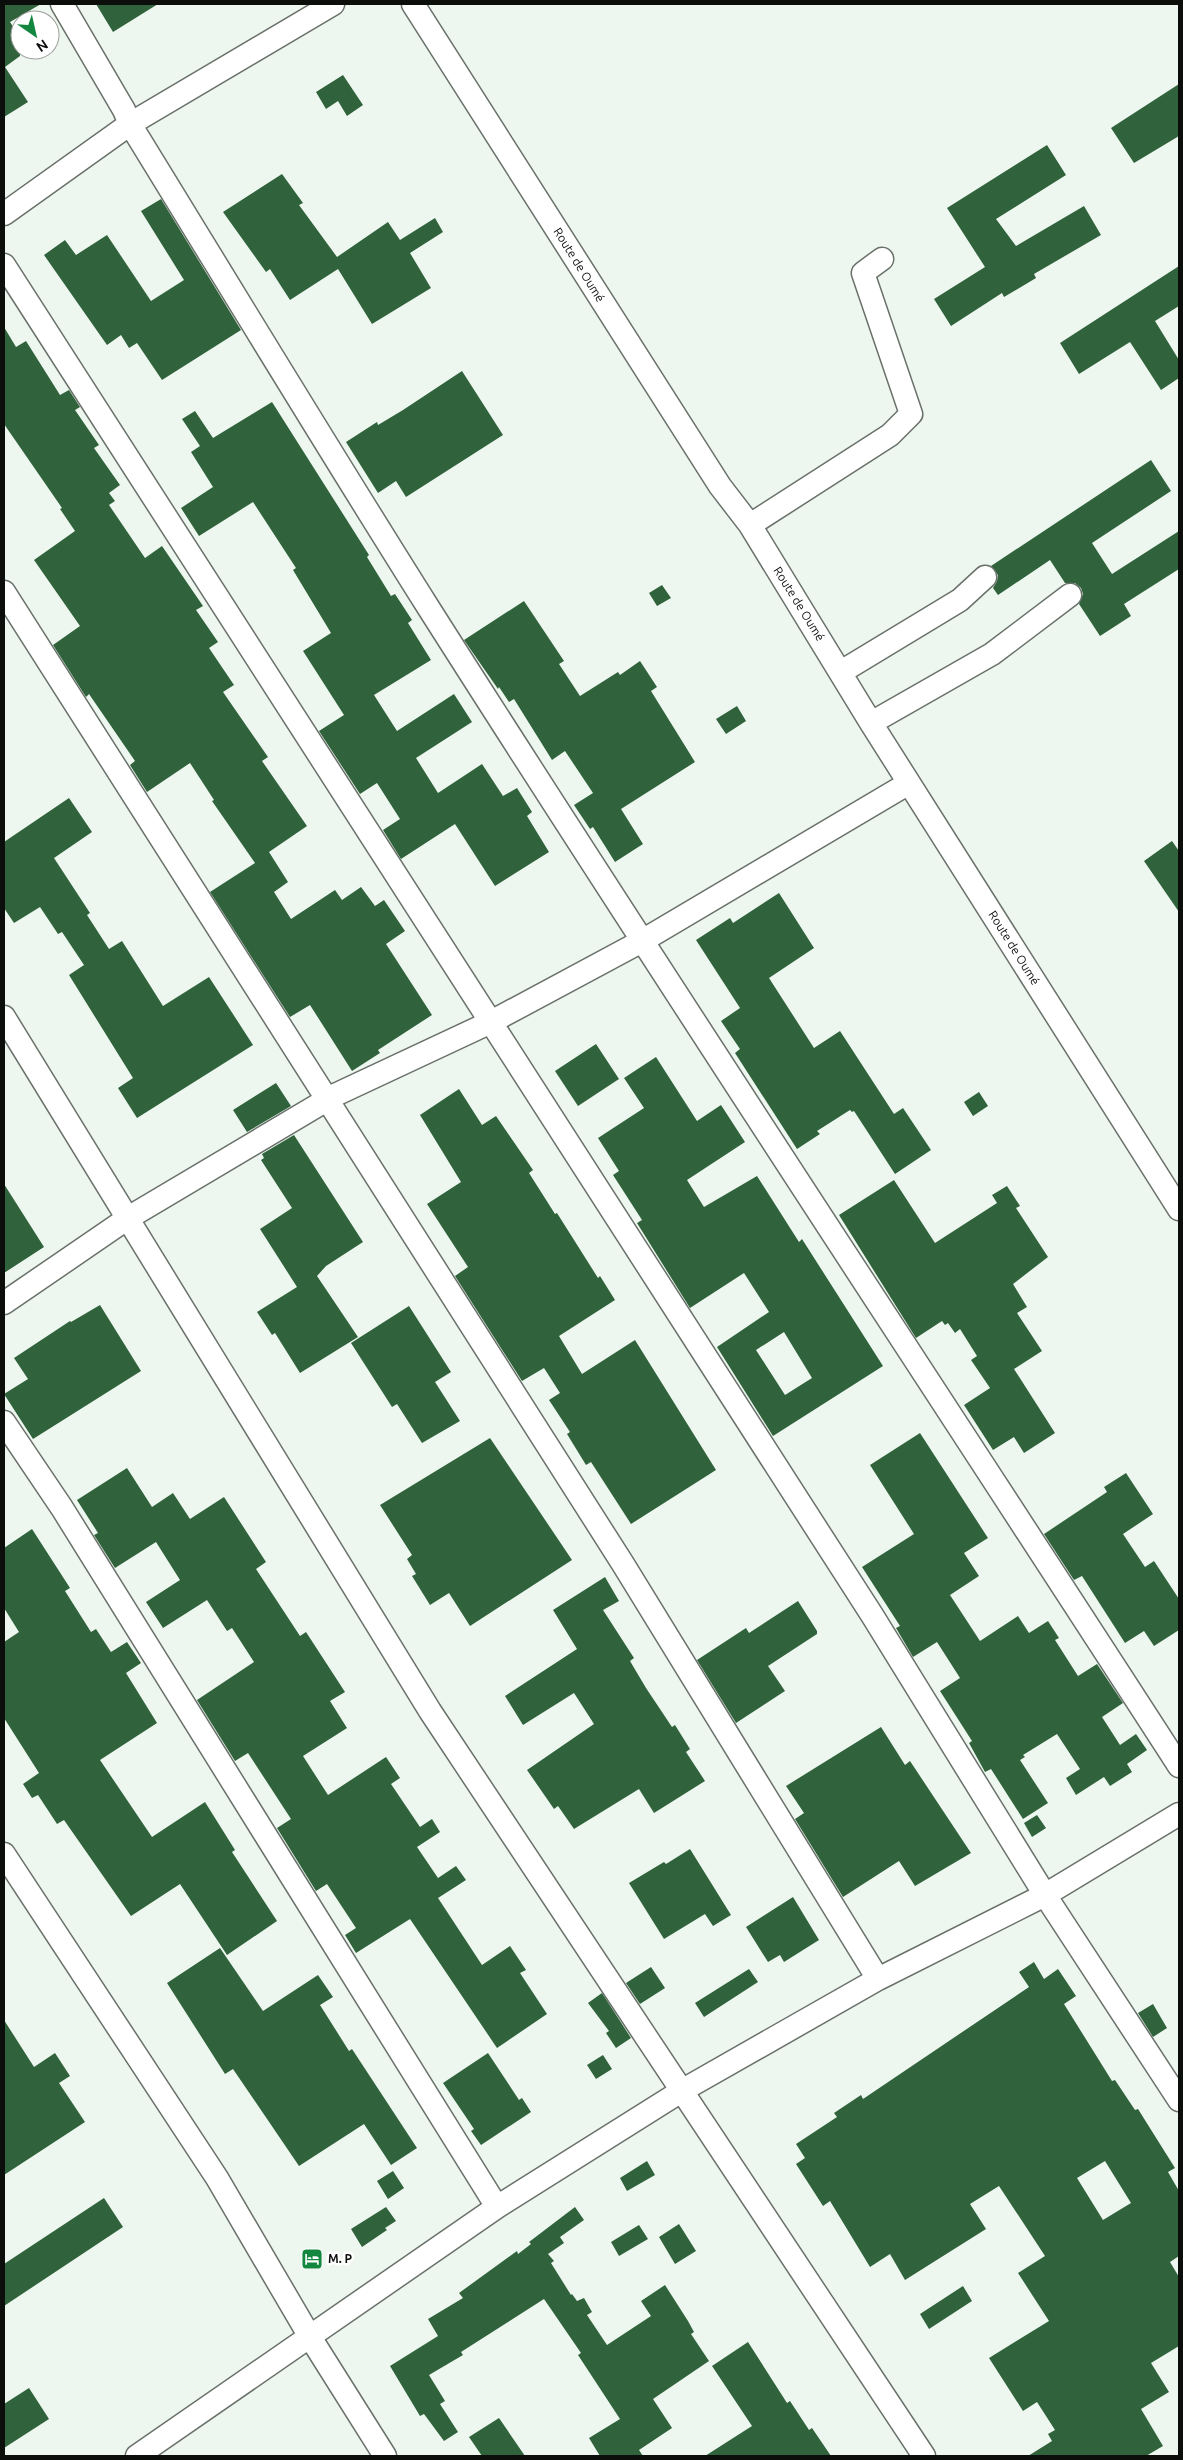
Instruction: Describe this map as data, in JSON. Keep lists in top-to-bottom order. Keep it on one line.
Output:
{"streets":{"street":["Route de Oumé"]},"places":{"hotel":["M. P"]},"north":"bottom right"}
